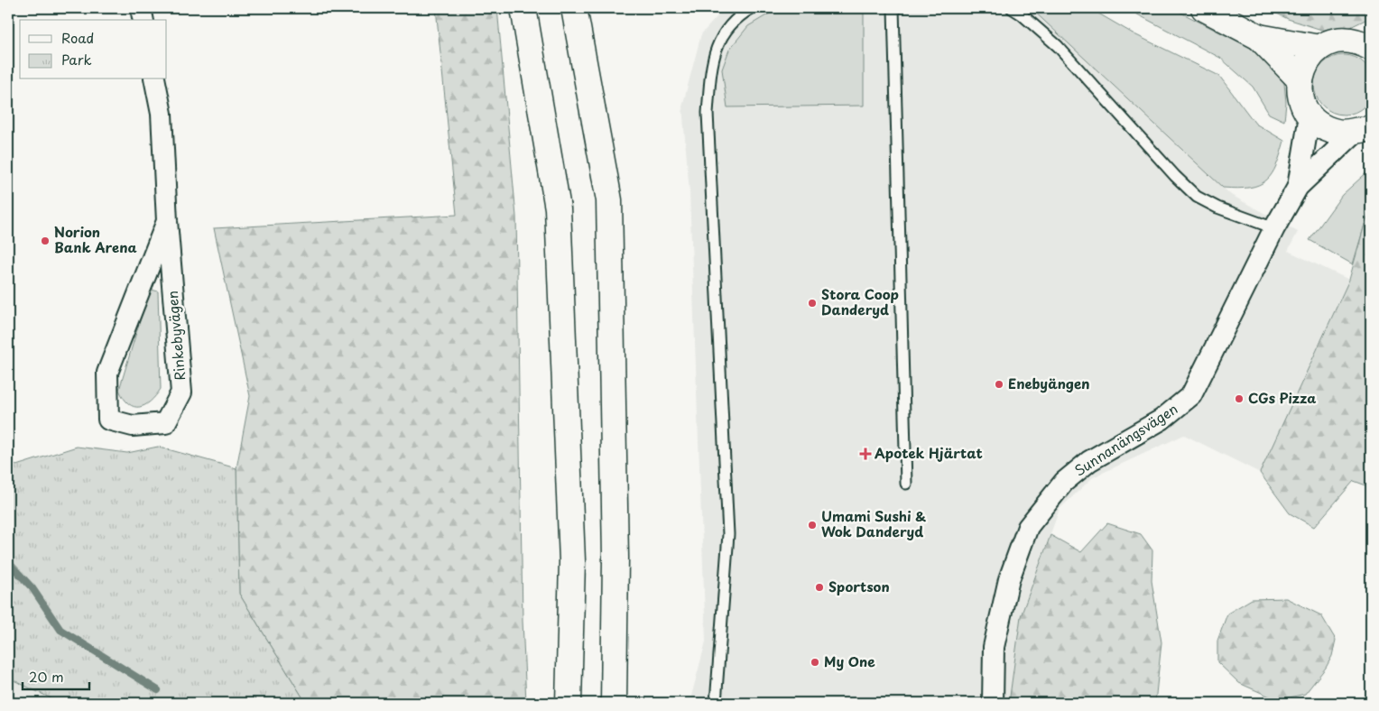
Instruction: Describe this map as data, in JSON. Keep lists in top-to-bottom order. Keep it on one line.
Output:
{"streets":{"street":["Rinkebyvägen","Sunnanängsvägen"]},"places":{"other":["Norion Bank Arena","Stora Coop Danderyd","Enebyängen","CGs Pizza","Umami Sushi & Wok Danderyd","Sportson","My One"],"health":["Apotek Hjärtat"]},"legend":["Road","Park"],"scale_bar":"20 m"}
